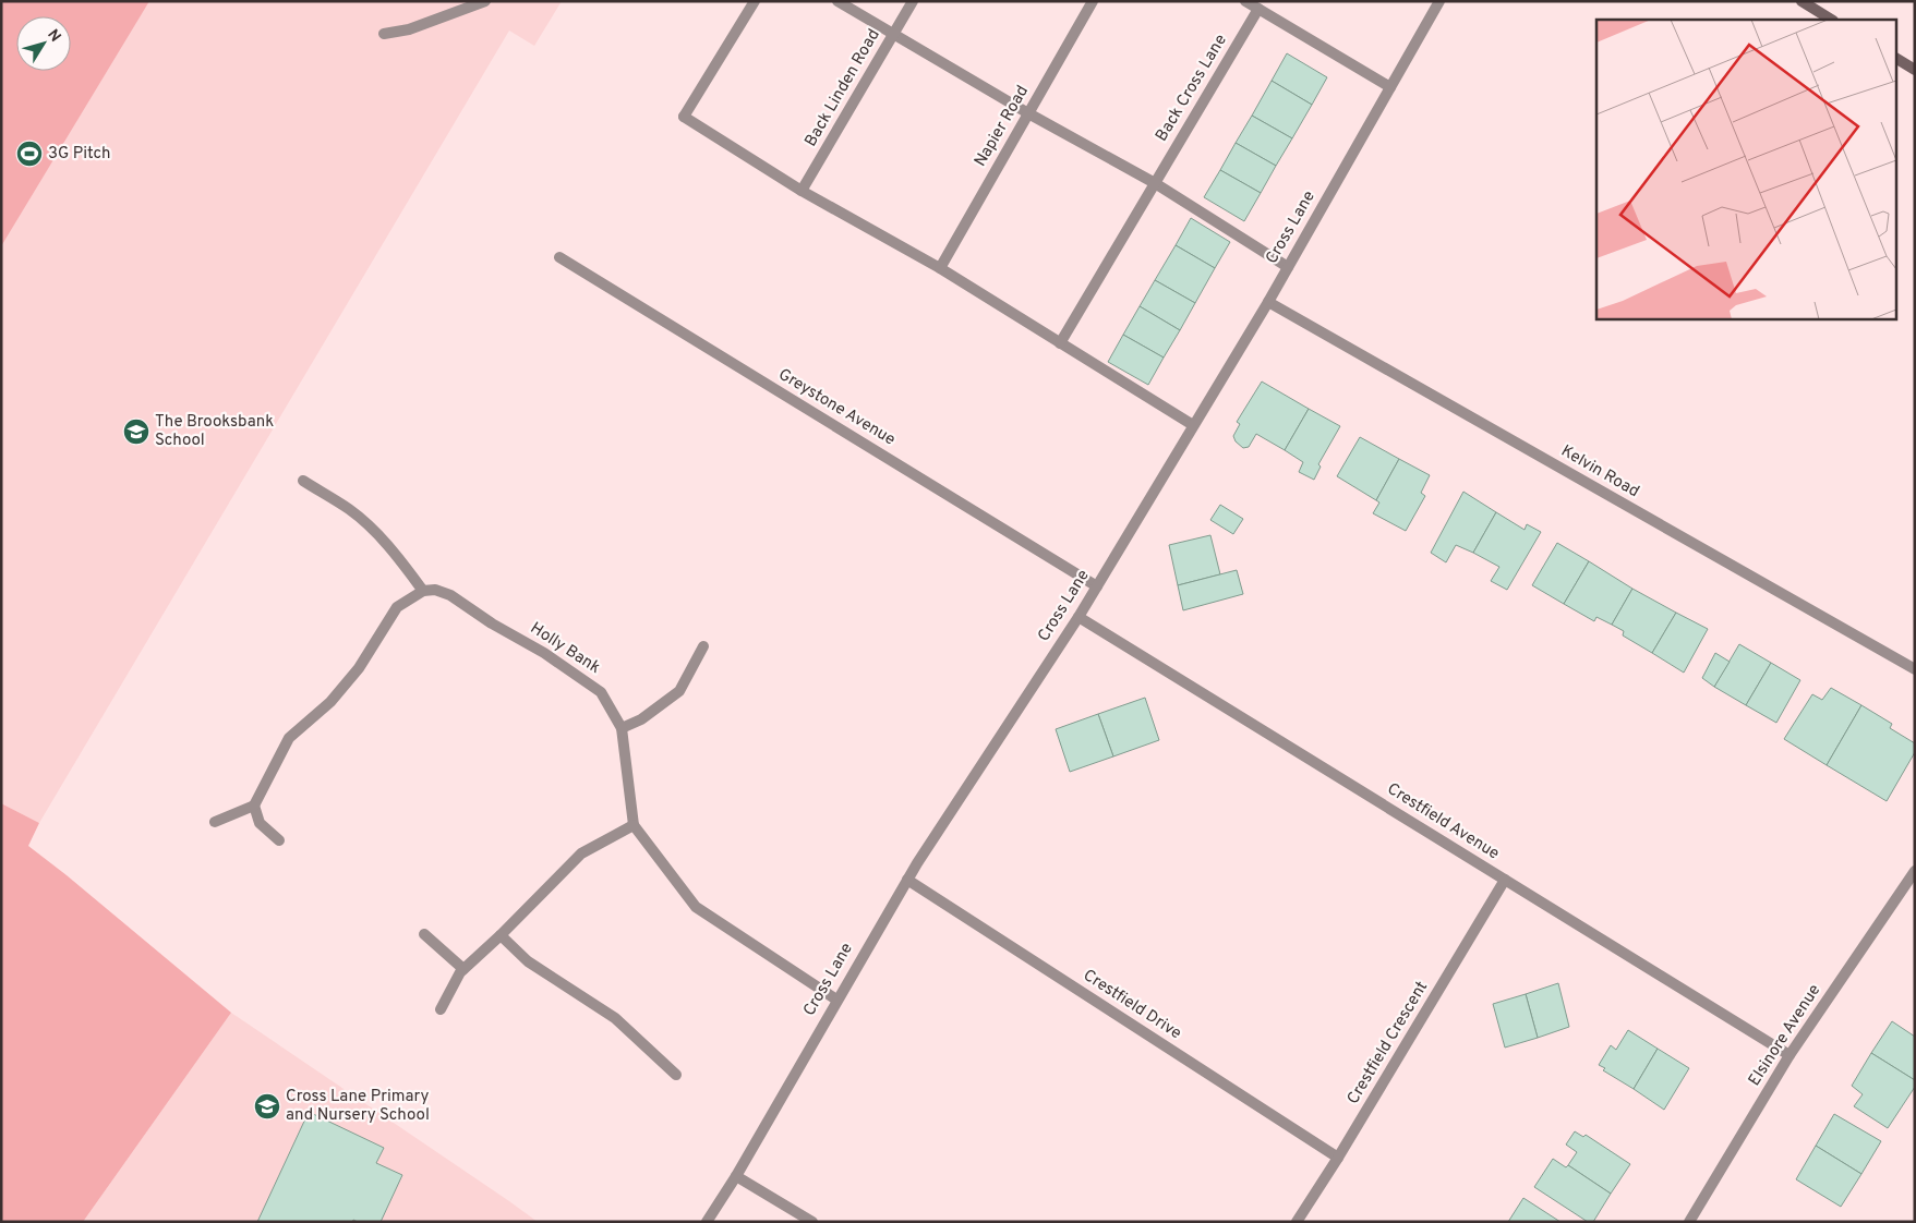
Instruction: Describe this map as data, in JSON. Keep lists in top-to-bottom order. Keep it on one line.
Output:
{"streets":{"street":["Back Linden Road","Back Cross Lane","Napier Road","Cross Lane","Greystone Avenue","Kelvin Road","Holly Bank","Crestfield Avenue","Crestfield Drive","Elsinore Avenue","Crestfield Crescent"]},"crossings":[["Cross Lane","Greystone Avenue"],["Cross Lane","Kelvin Road"],["Cross Lane","Crestfield Avenue"],["Cross Lane","Crestfield Drive"],["Crestfield Avenue","Elsinore Avenue"],["Crestfield Avenue","Crestfield Crescent"],["Crestfield Drive","Crestfield Crescent"]],"places":{"sports":["3G Pitch"],"school or university":["The Brooksbank School","Cross Lane Primary and Nursery School"]},"north":"top right"}
